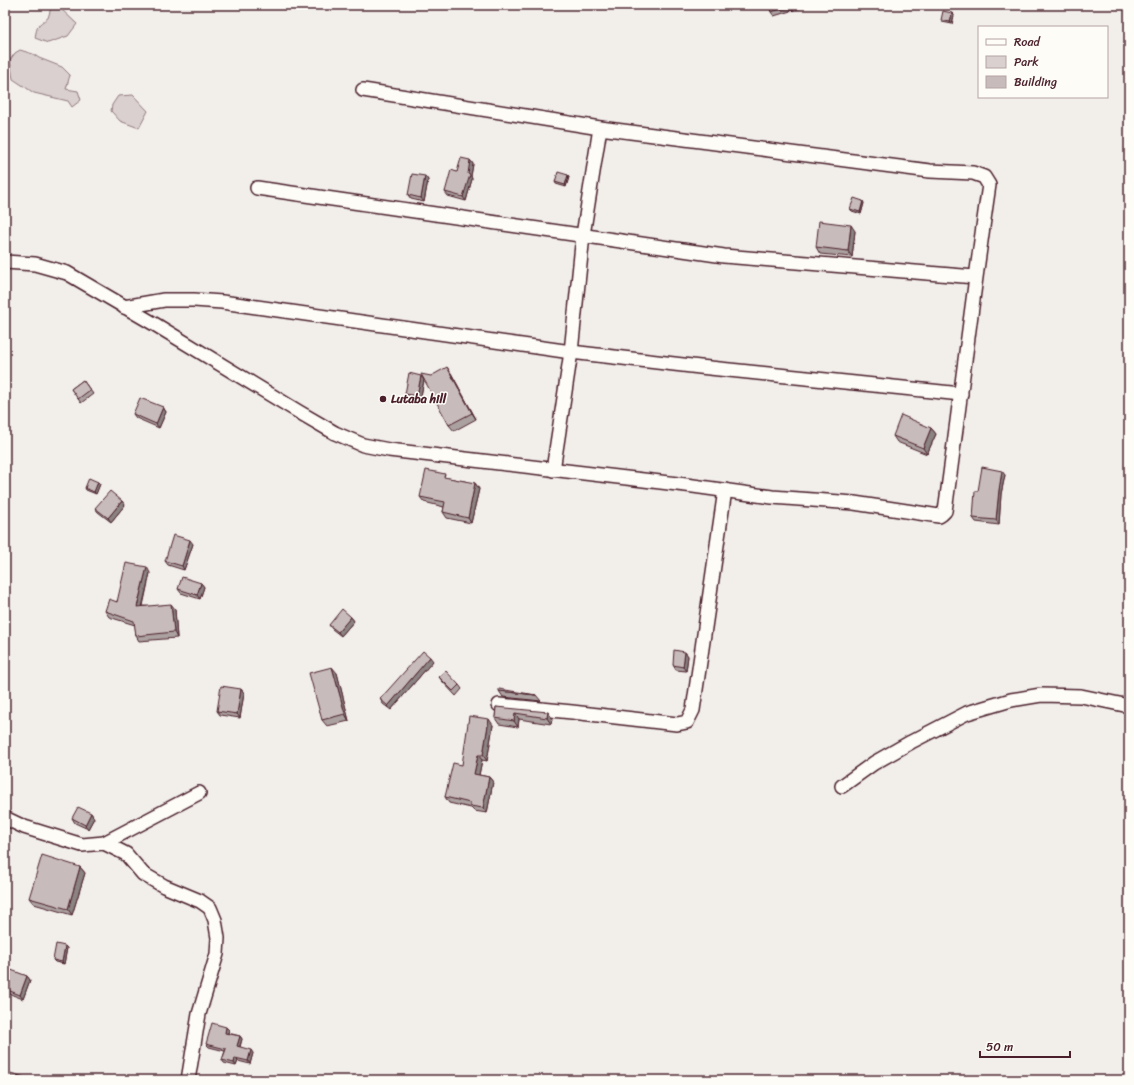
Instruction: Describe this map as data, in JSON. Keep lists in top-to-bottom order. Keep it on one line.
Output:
{"places":["Lutaba hill"],"legend":["Road","Park","Building"],"scale_bar":"50 m"}
